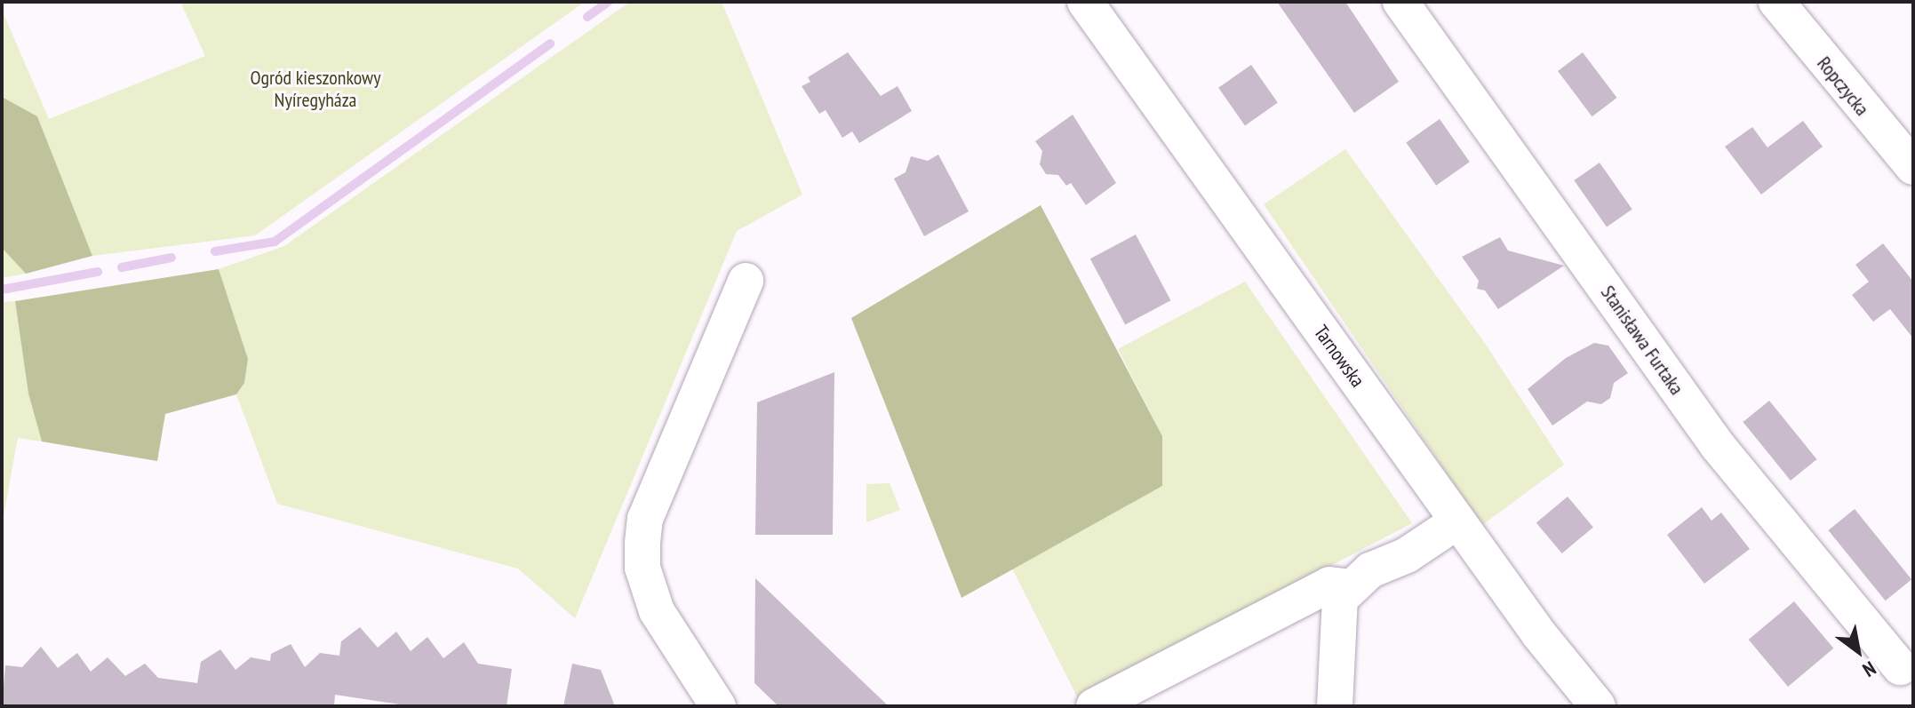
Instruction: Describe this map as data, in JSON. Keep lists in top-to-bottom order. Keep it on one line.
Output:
{"streets":{"street":["Ropczycka","Stanisława Furtaka","Tarnowska"]},"parks":["Ogród kieszonkowy Nyíregyháza"],"north":"bottom right"}
